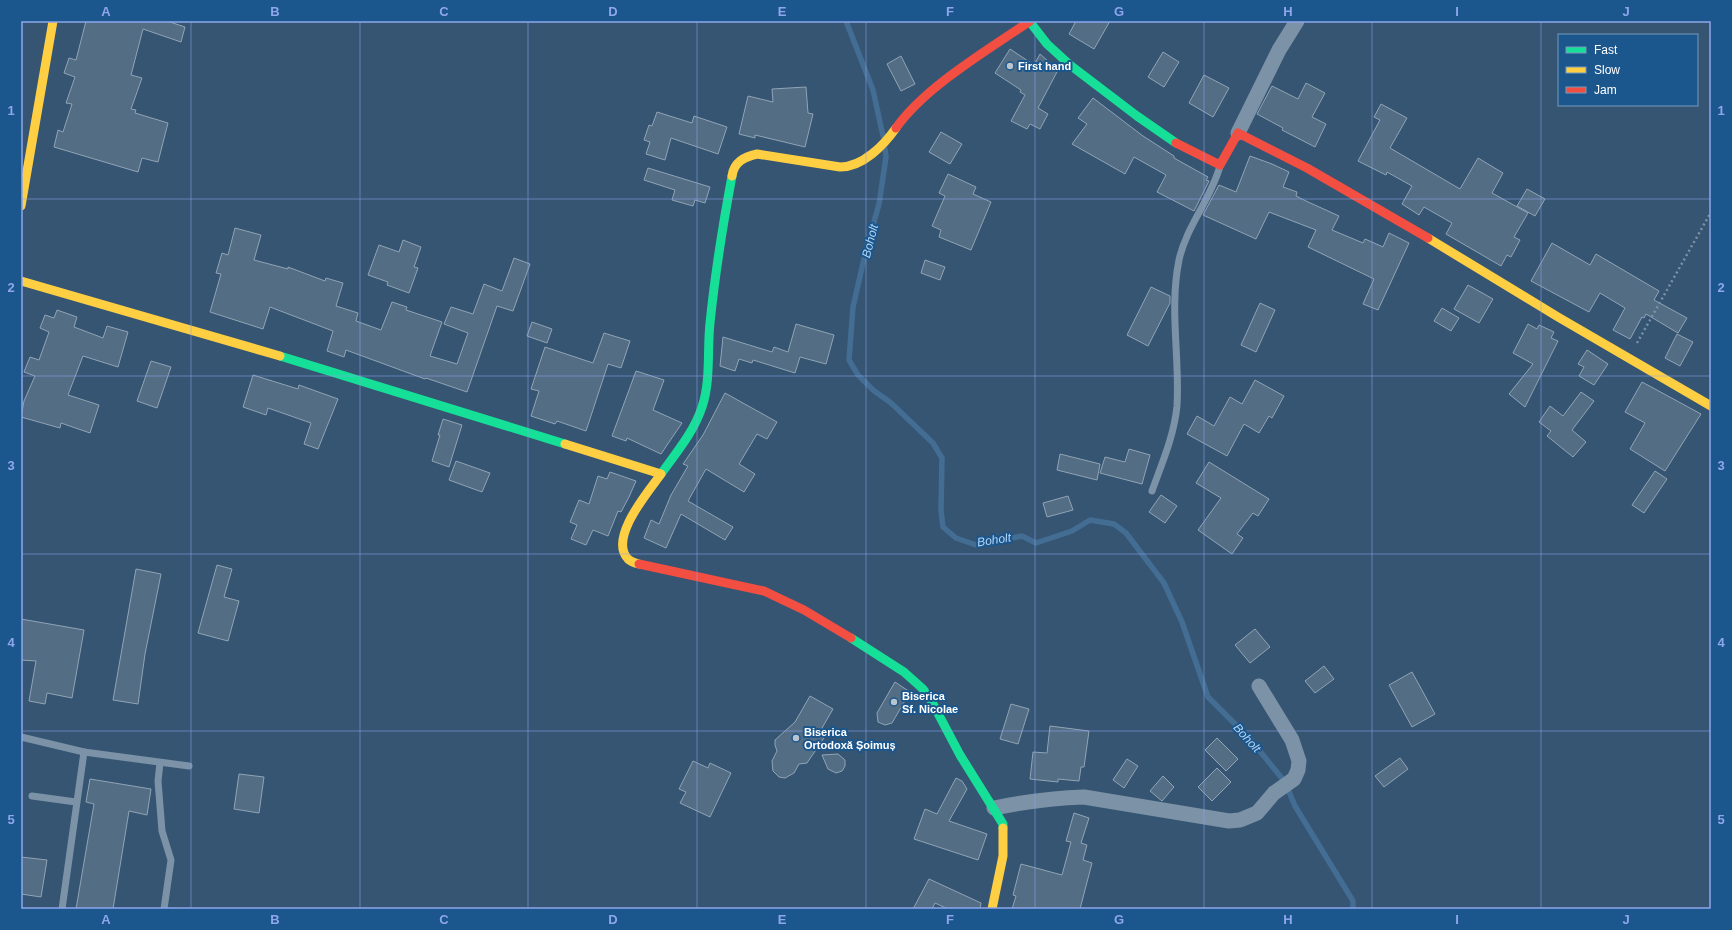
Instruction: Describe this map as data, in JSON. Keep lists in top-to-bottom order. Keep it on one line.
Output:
{"water":["Boholt"],"places":["First hand","Biserica Sf. Nicolae","Biserica Ortodoxă Șoimuș"],"legend":["Fast","Slow","Jam"],"grid":{"columns":["A","B","C","D","E","F","G","H","I","J"],"rows":["1","2","3","4","5"]}}
